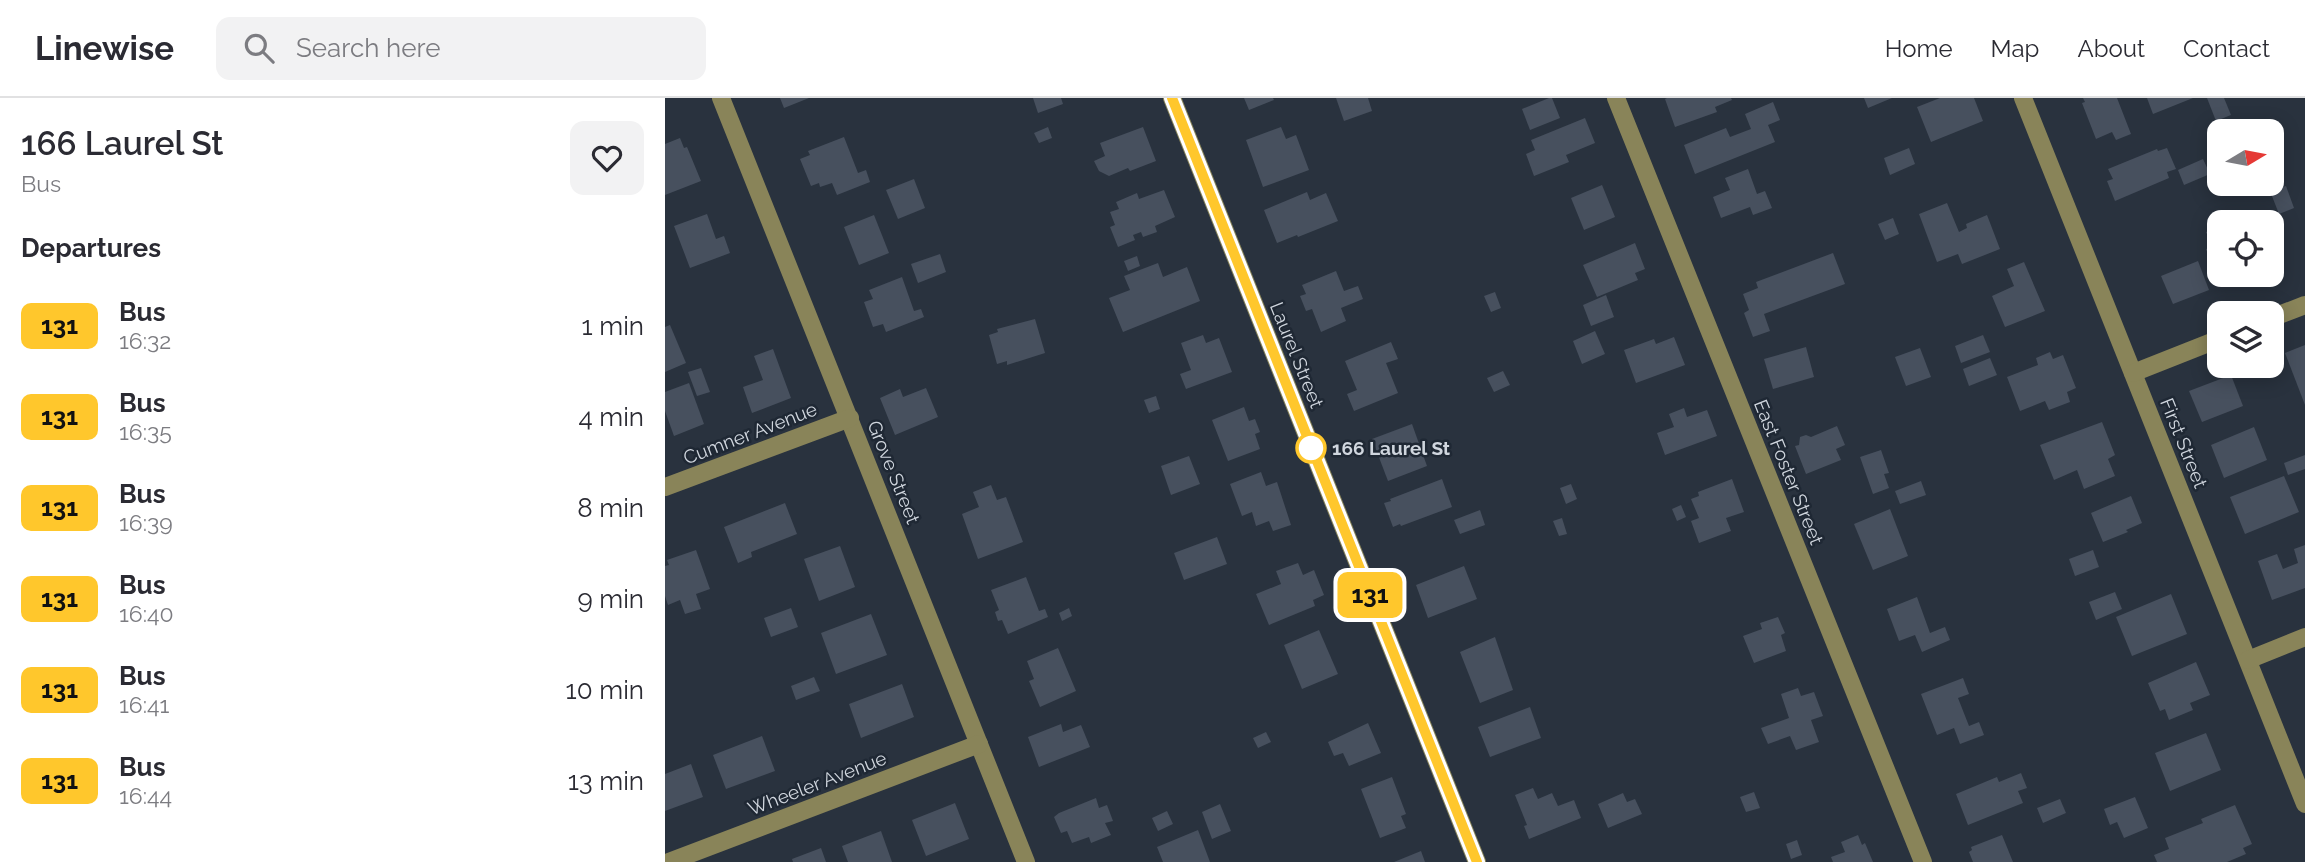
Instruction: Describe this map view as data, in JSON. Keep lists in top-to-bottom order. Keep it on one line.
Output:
{"streets":{"street":["Laurel Street","Cumner Avenue","First Street","Grove Street","East Foster Street","Wheeler Avenue"]},"crossings":[["Cumner Avenue","Grove Street"],["Grove Street","Wheeler Avenue"]],"places":["166 Laurel St"],"lines":["bus line 131"],"north":"right","page":{"header":"Linewise","search":"Search here","nav":["Home","Map","About","Contact"],"heading":[["166 Laurel St","Bus"],"Departures"],"on_map":"131","list":[{"mark":"131","name":"Bus","note":"16:32","value":"1 min"},{"mark":"131","name":"Bus","note":"16:35","value":"4 min"},{"mark":"131","name":"Bus","note":"16:39","value":"8 min"},{"mark":"131","name":"Bus","note":"16:40","value":"9 min"},{"mark":"131","name":"Bus","note":"16:41","value":"10 min"},{"mark":"131","name":"Bus","note":"16:44","value":"13 min"}]}}
